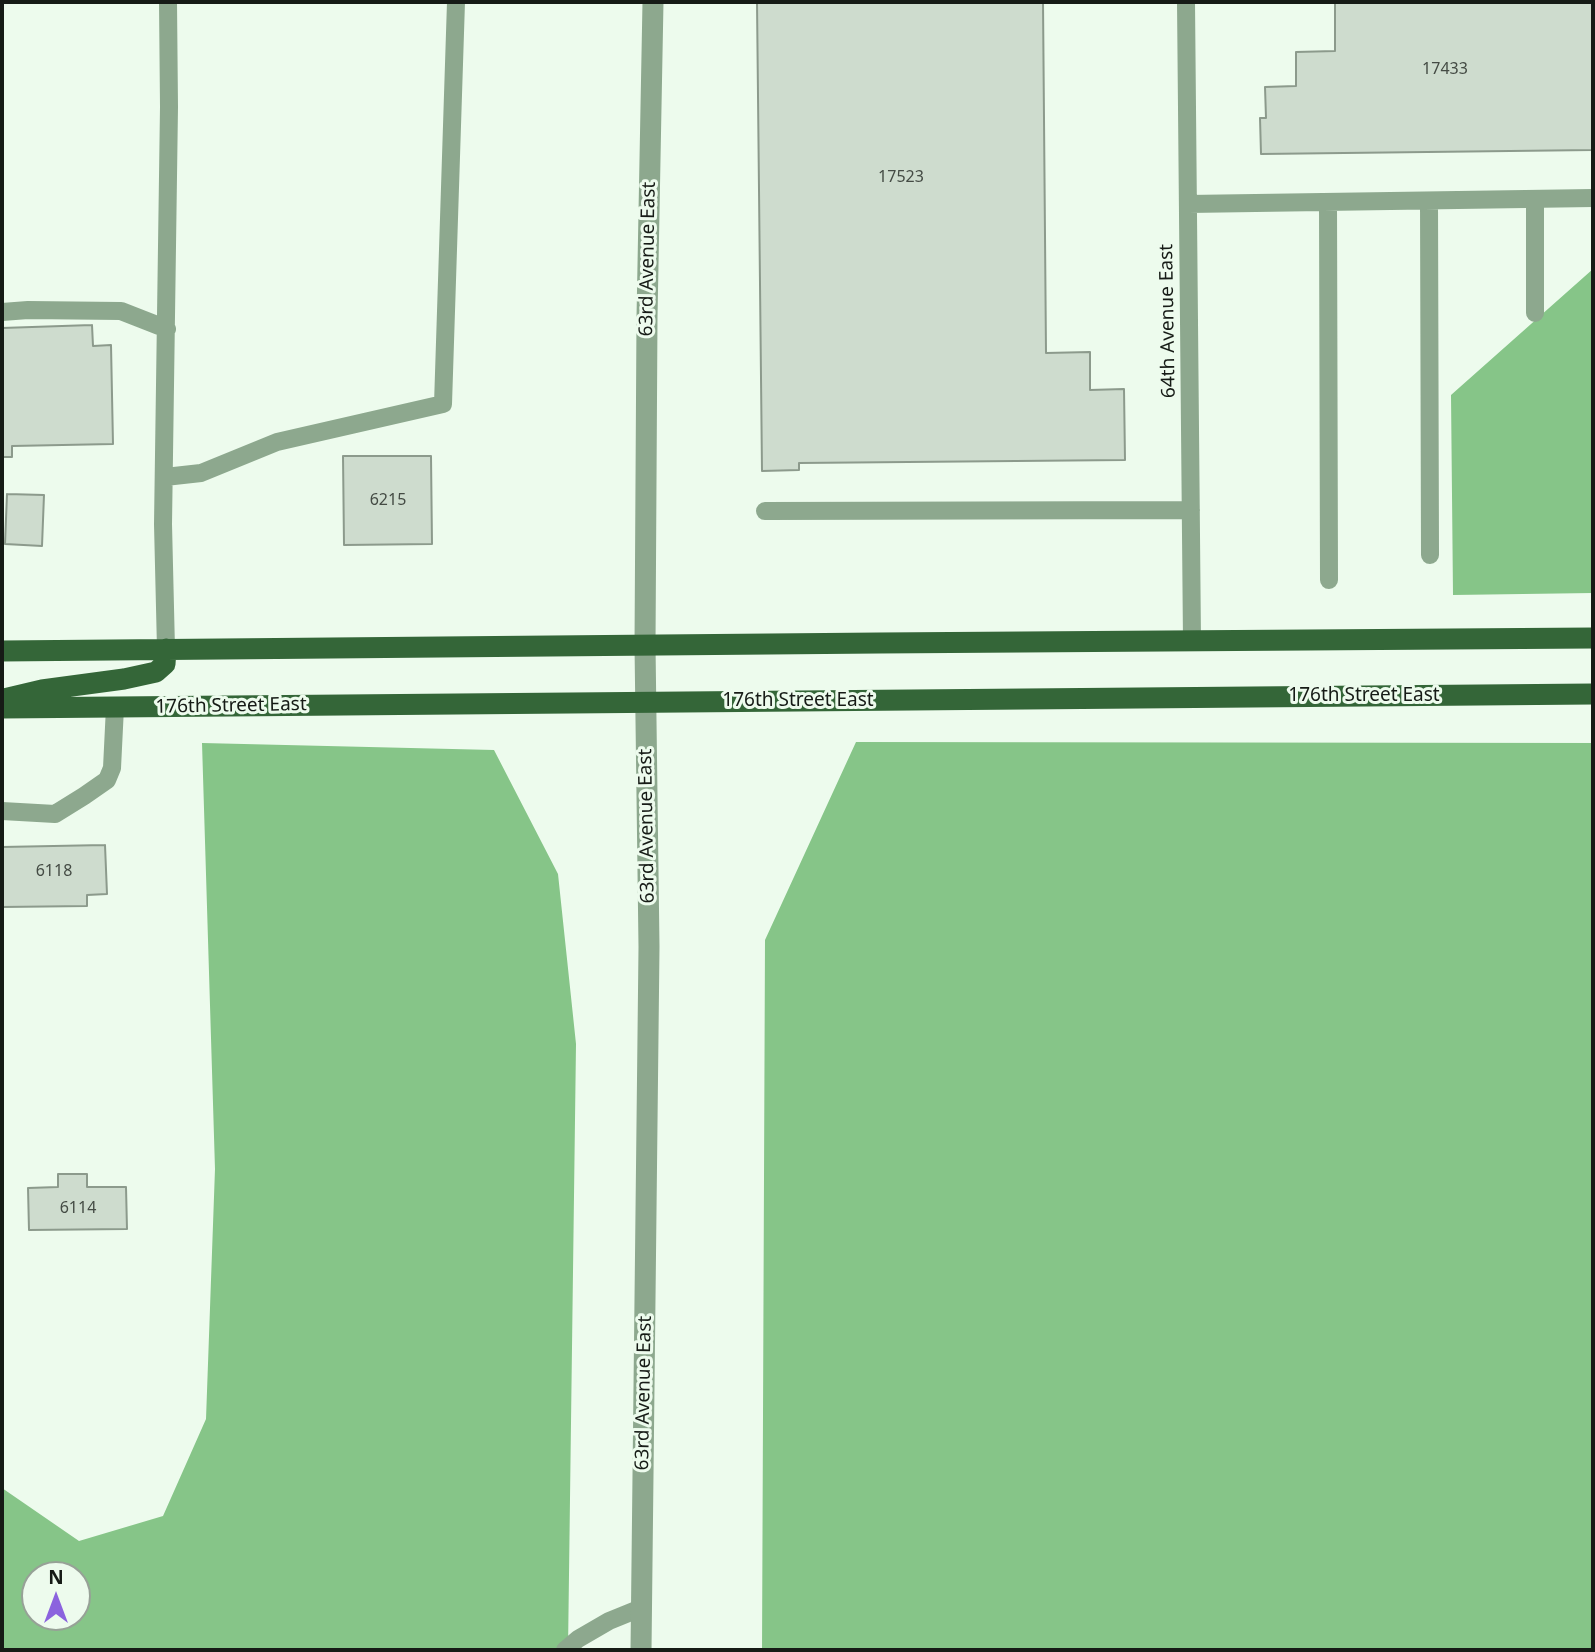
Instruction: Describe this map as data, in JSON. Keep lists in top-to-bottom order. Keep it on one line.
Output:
{"streets":{"main road":["176th Street East"],"street":["63rd Avenue East"],"lane":["64th Avenue East"]},"crossings":[["63rd Avenue East","176th Street East"]],"house_numbers":["17433","17523","6215","6118","6114"],"north":"top"}
